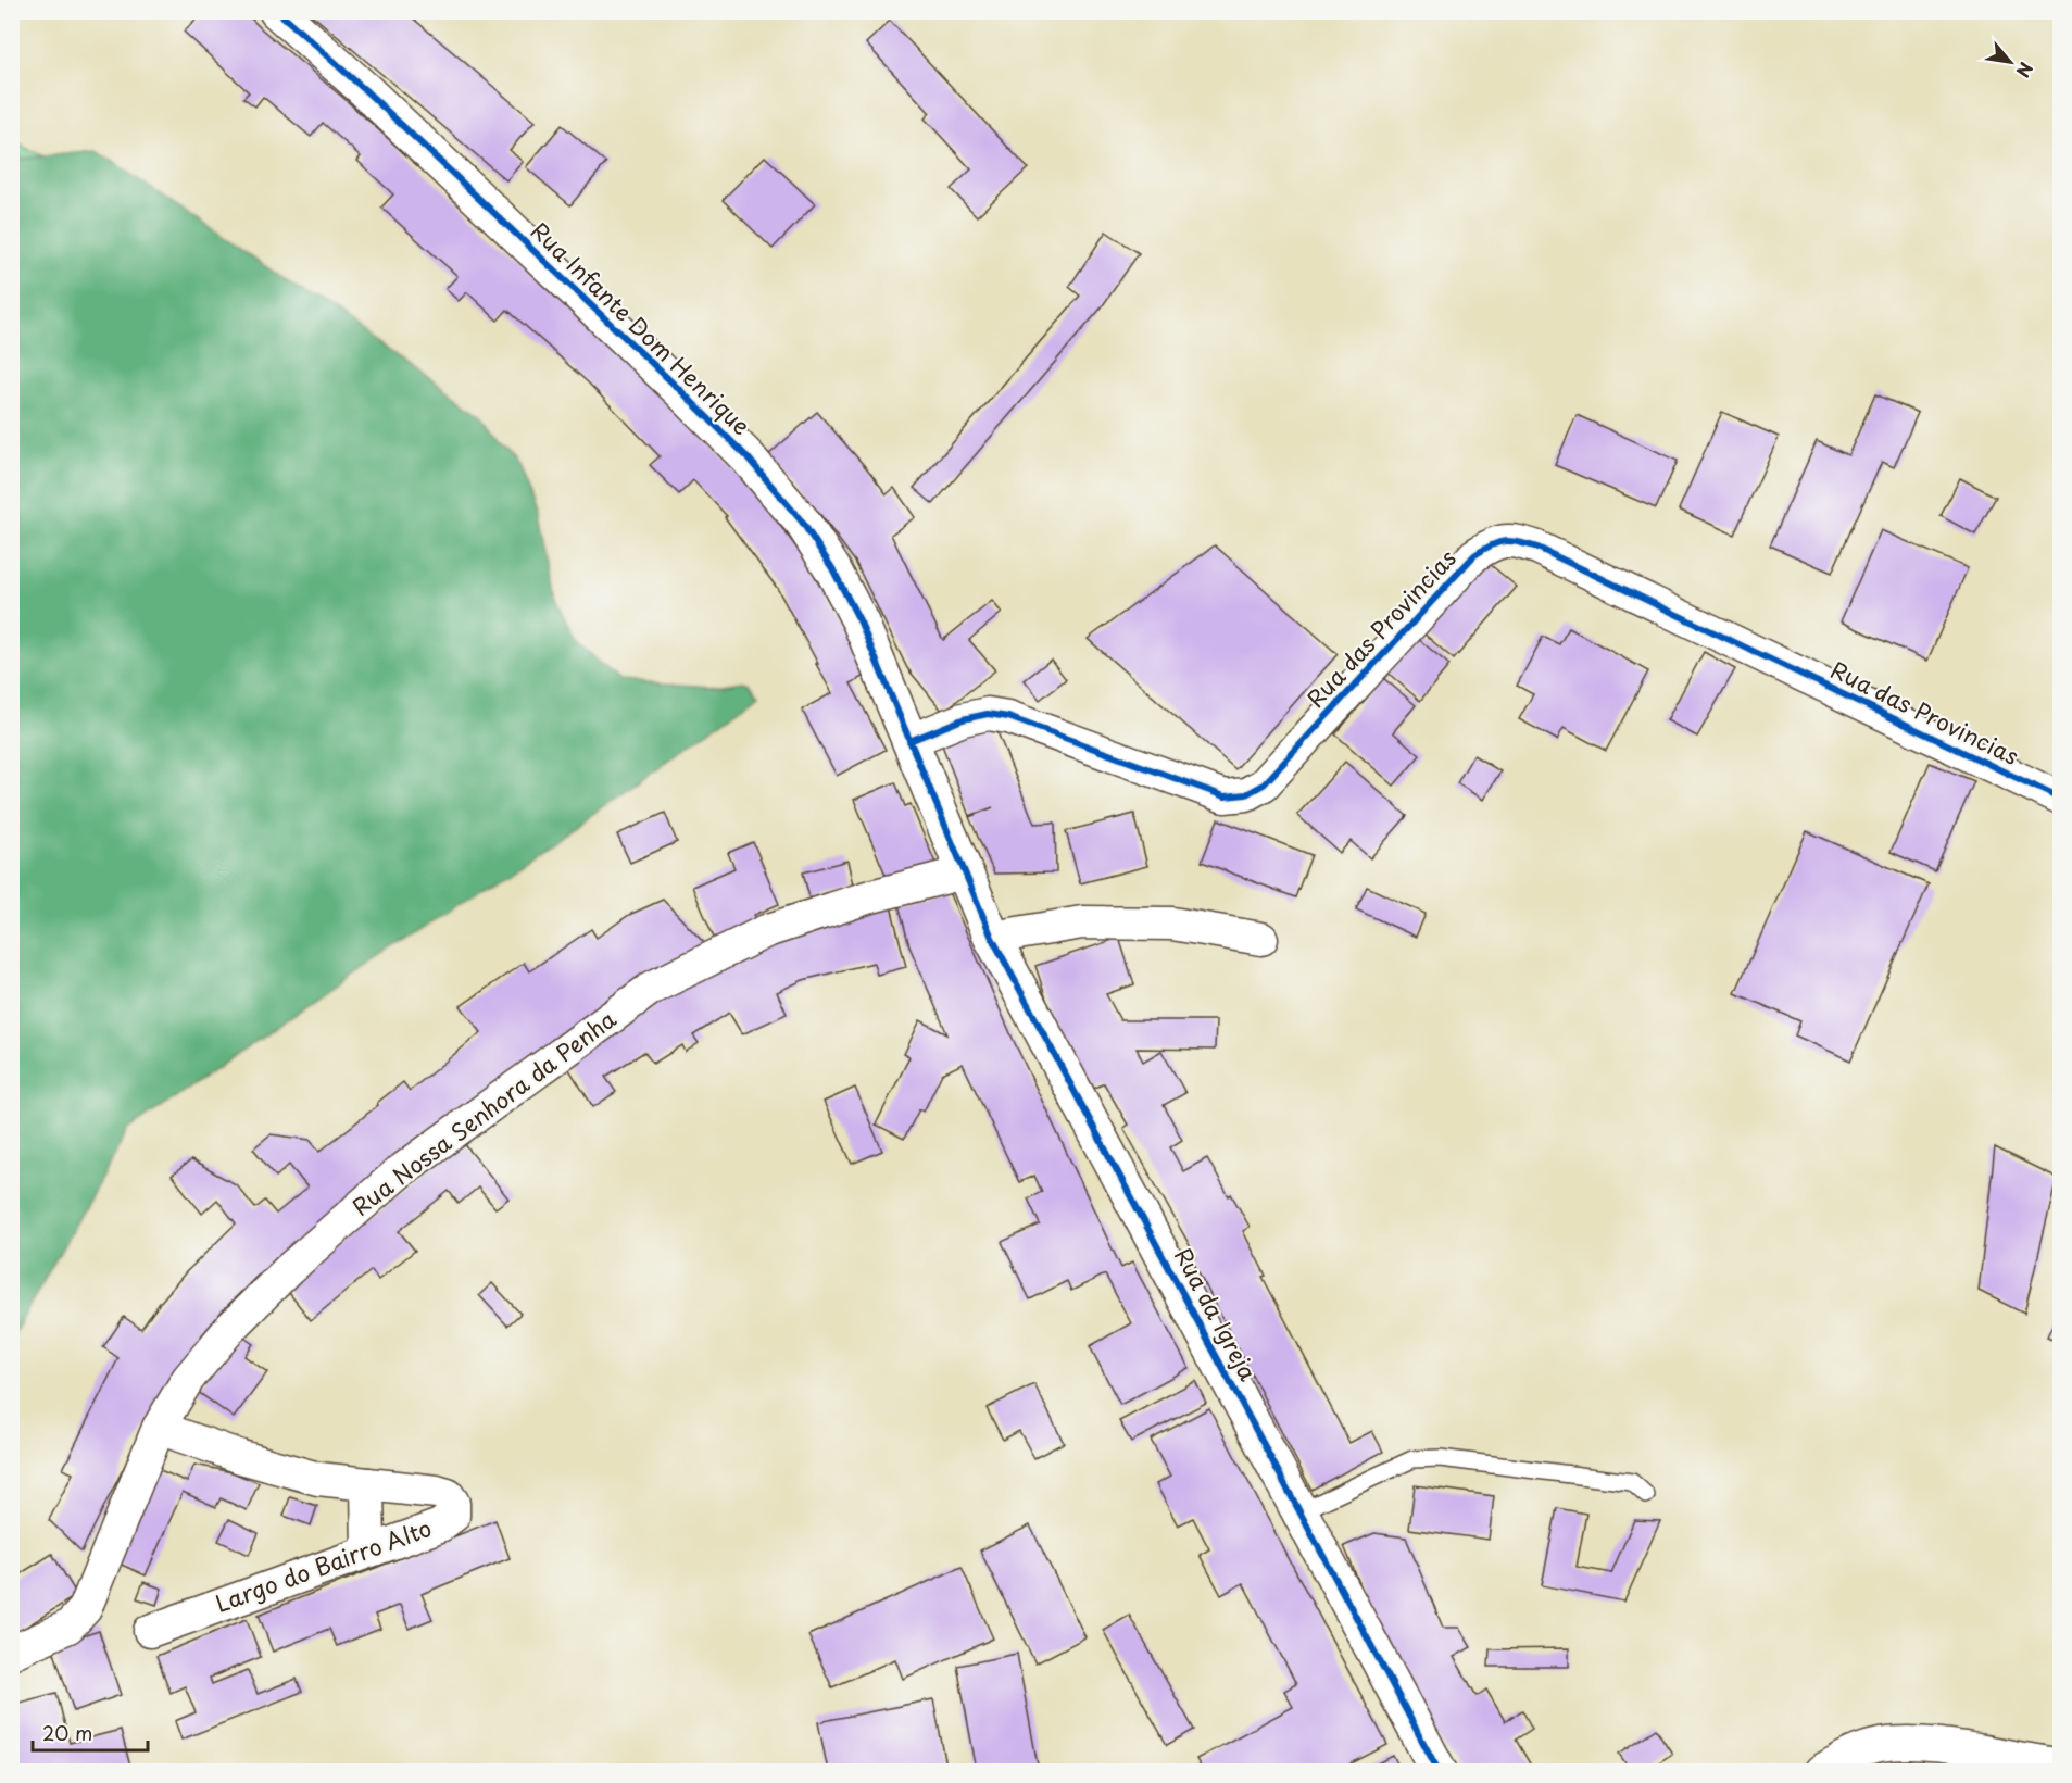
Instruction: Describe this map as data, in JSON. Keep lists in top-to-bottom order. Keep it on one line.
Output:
{"streets":{"street":["Rua Infante Dom Henrique","Rua das Provincias","Rua Nossa Senhora da Penha","Rua da Igreja","Largo do Bairro Alto"]},"crossings":[["Rua Infante Dom Henrique","Rua das Provincias"],["Rua Infante Dom Henrique","Rua Nossa Senhora da Penha"],["Rua Infante Dom Henrique","Rua da Igreja"],["Rua Nossa Senhora da Penha","Rua da Igreja"],["Rua Nossa Senhora da Penha","Largo do Bairro Alto"]],"scale_bar":"20 m","north":"bottom right"}
